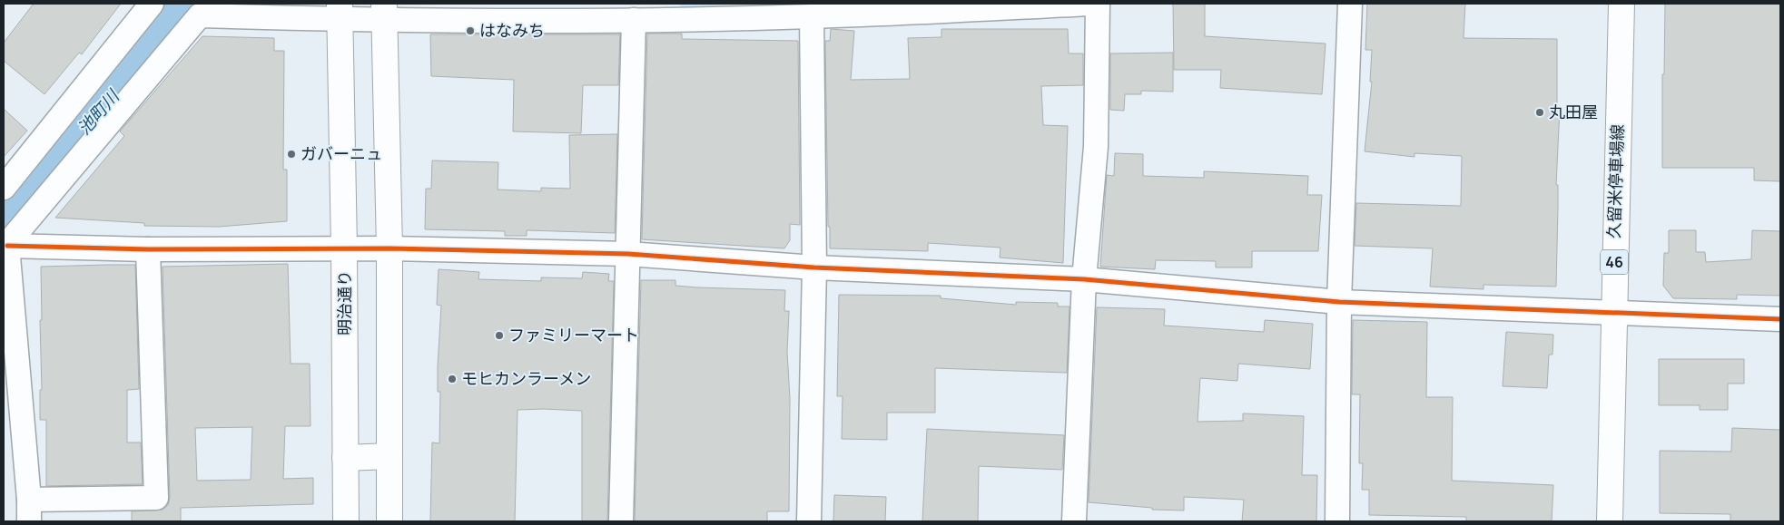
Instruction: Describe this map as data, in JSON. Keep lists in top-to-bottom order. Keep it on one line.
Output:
{"streets":{"main road":["久留米停車場線","46","明治通り"]},"water":["池町川"],"places":["はなみち","丸田屋","ガバーニュ","ファミリーマート","モヒカンラーメン"]}
